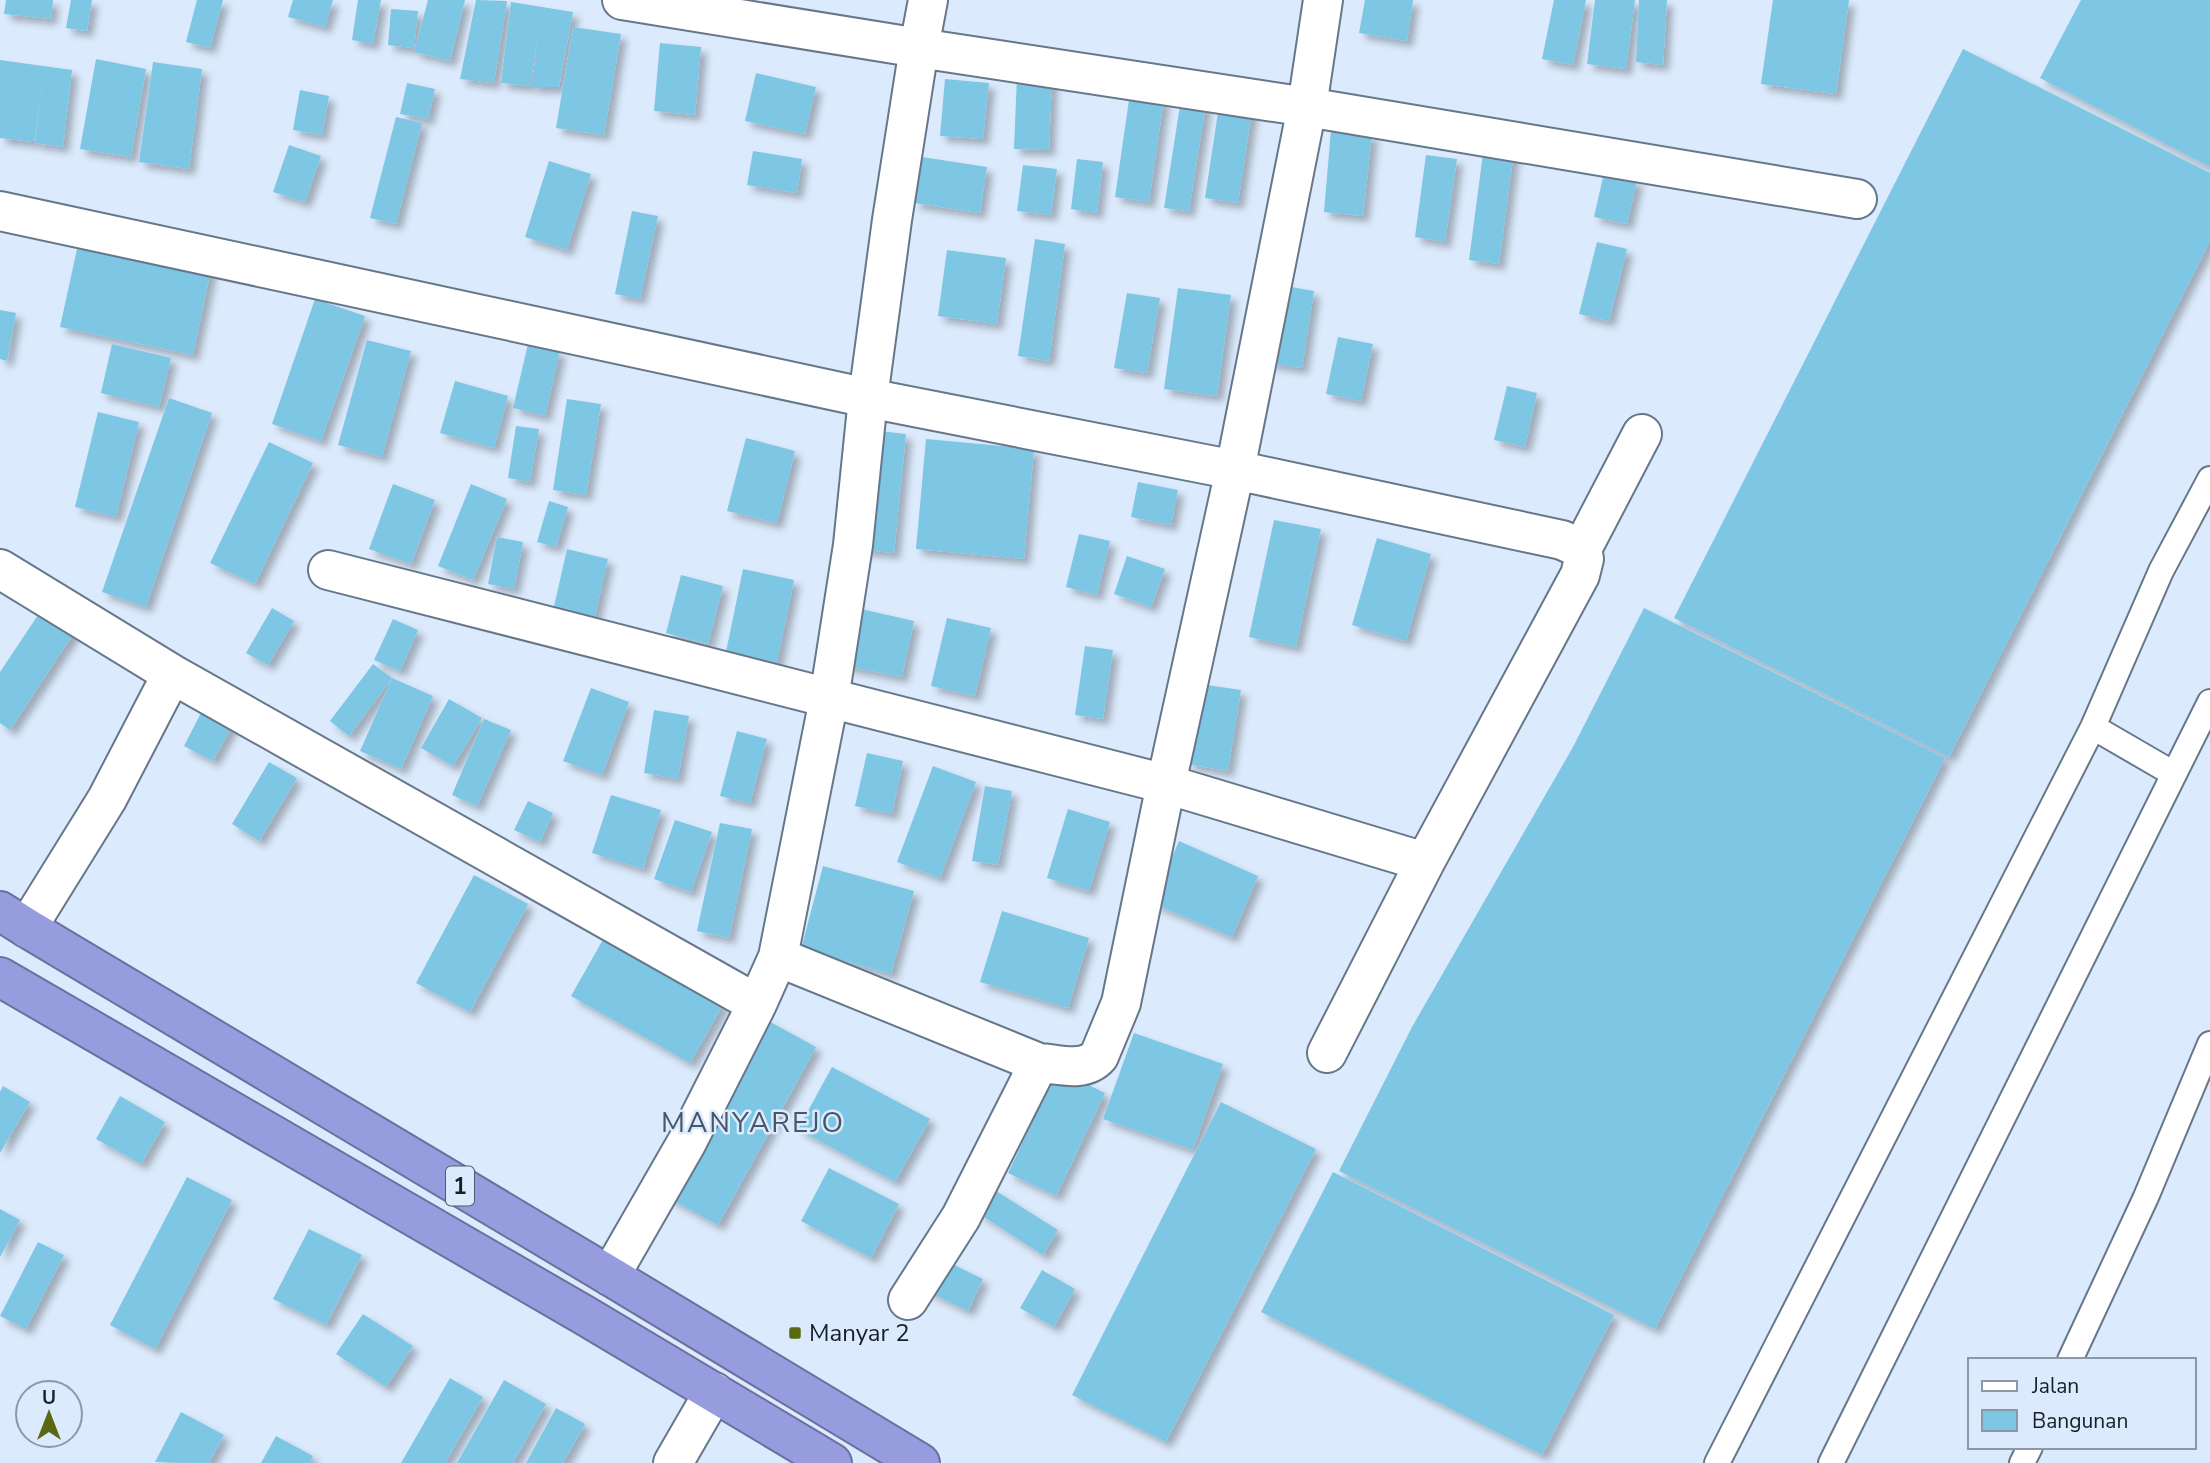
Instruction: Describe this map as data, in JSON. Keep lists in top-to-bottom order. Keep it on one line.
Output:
{"streets":{"highway":["1"]},"districts":["MANYAREJO"],"places":{"transit":["Manyar 2"]},"legend":["Jalan","Bangunan"],"north":"top"}
